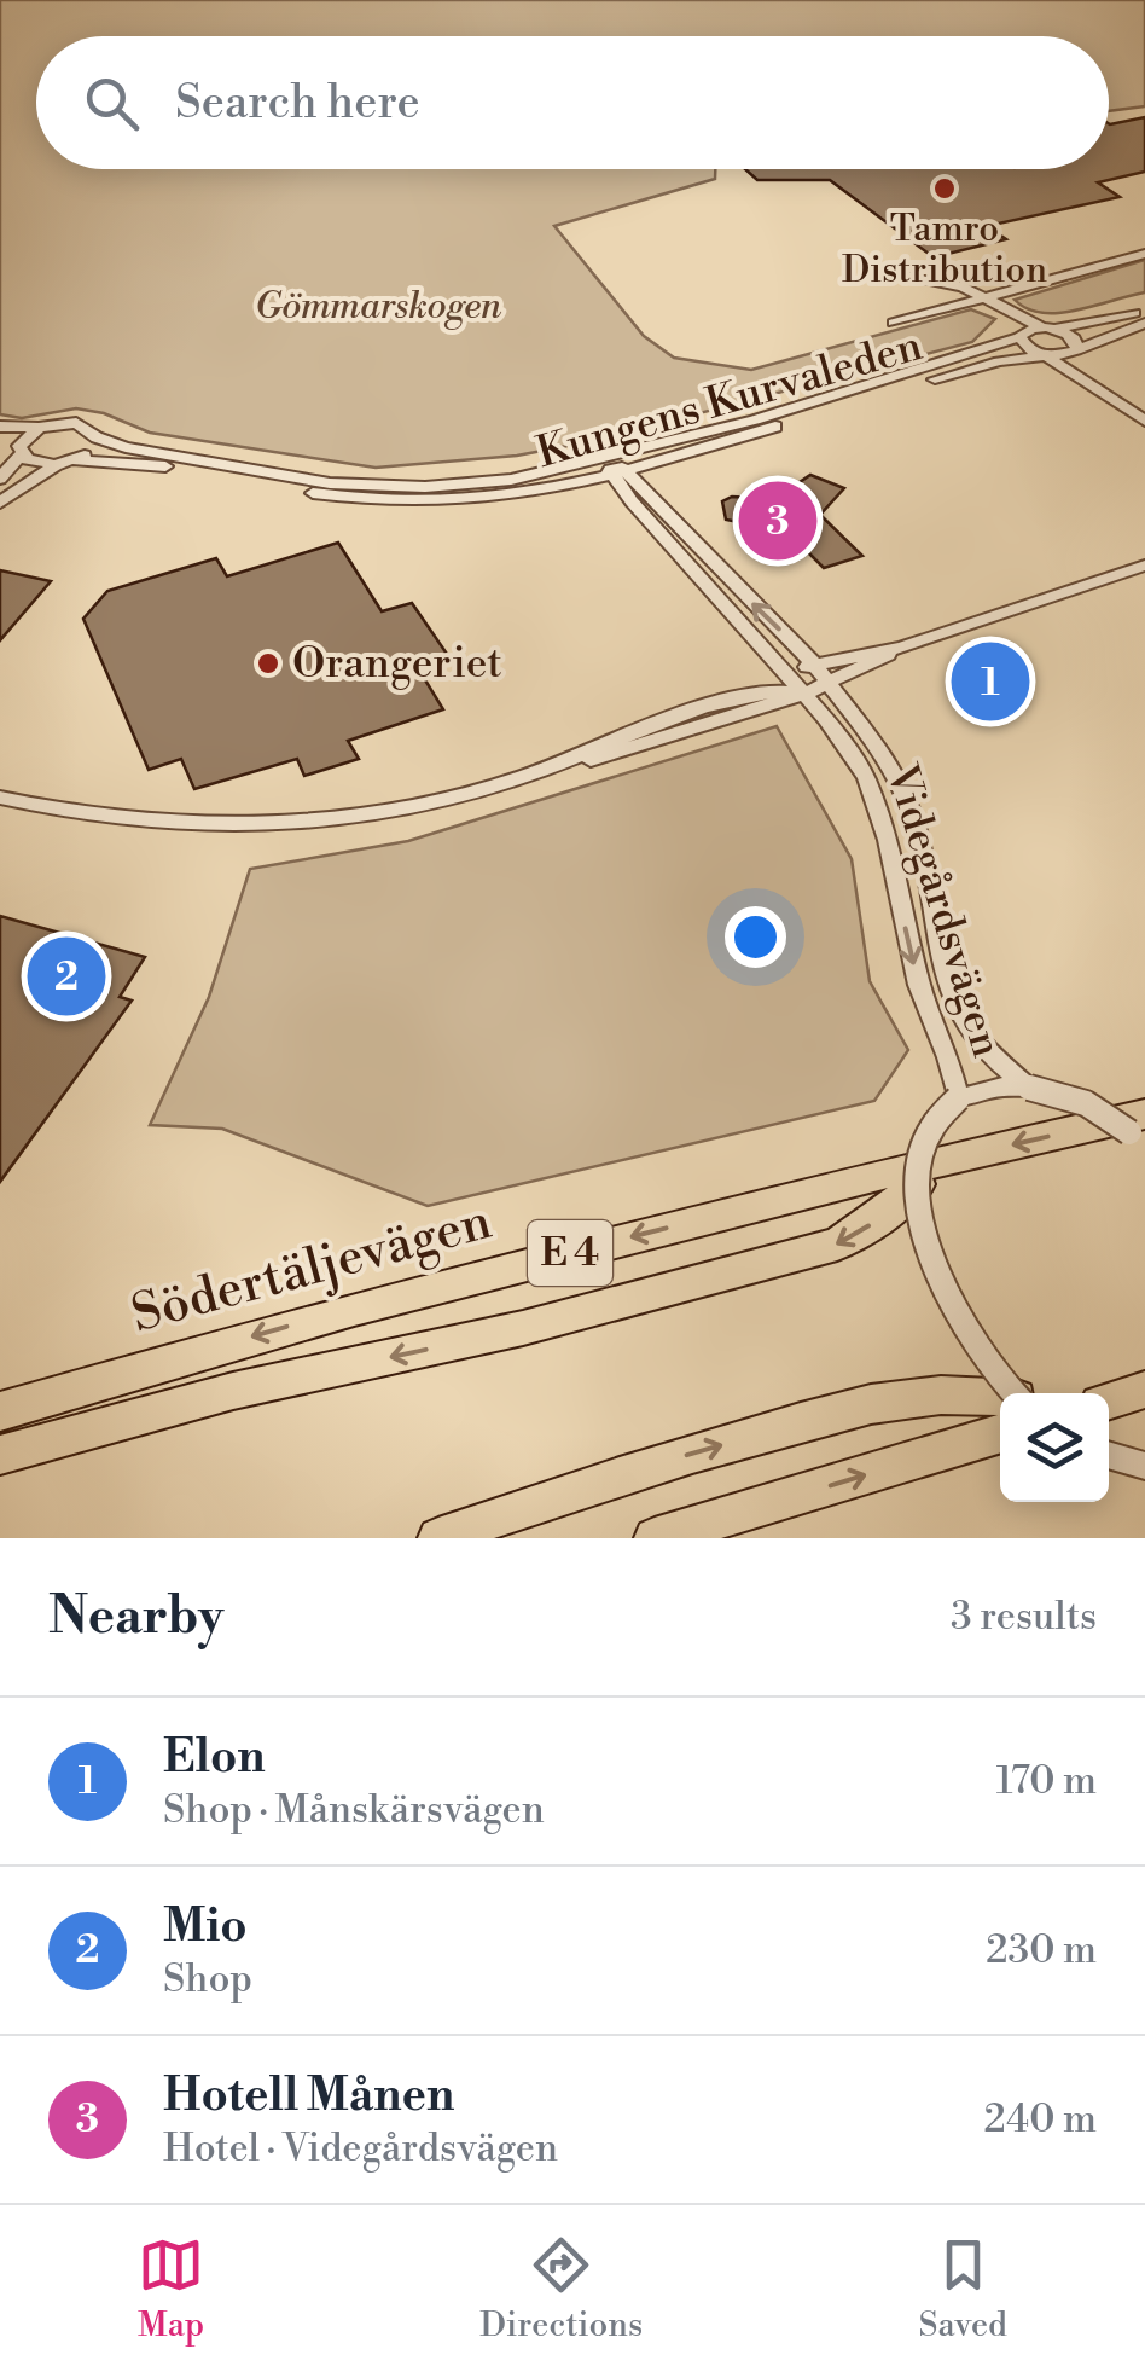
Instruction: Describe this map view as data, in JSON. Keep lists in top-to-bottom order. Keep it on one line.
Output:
{"streets":{"highway":["E 4","Södertäljevägen"],"street":["Kungens Kurvaleden","Videgårdsvägen"]},"crossings":[["Kungens Kurvaleden","Videgårdsvägen"]],"parks":["Gömmarskogen"],"places":["Tamro Distribution","Orangeriet"],"page":{"search":"Search here","pins":["3","1","2"],"heading":["Nearby","3 results"],"list":[{"mark":"1","name":"Elon","note":"Shop · Månskärsvägen","value":"170 m"},{"mark":"2","name":"Mio","note":"Shop","value":"230 m"},{"mark":"3","name":"Hotell Månen","note":"Hotel · Videgårdsvägen","value":"240 m"}],"nav":["Map","Directions","Saved"]}}
